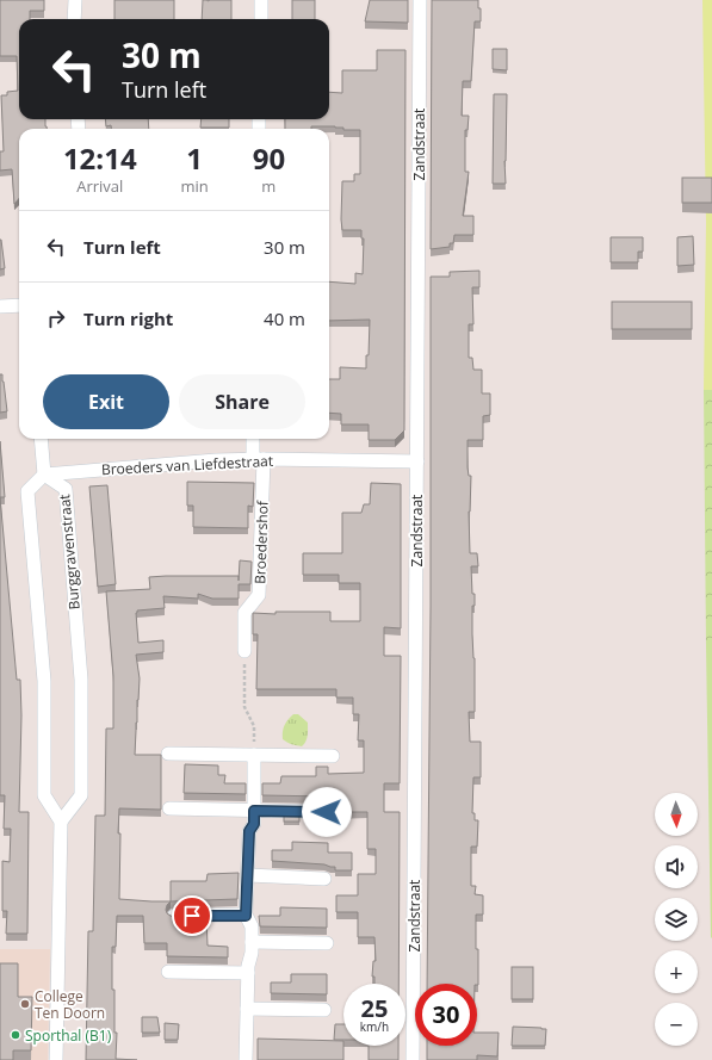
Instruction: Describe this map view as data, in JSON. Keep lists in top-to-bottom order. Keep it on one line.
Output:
{"streets":{"street":["Zandstraat","Broeders van Liefdestraat","Broedershof","Burggravenstraat"]},"crossings":[["Zandstraat","Broeders van Liefdestraat"],["Broeders van Liefdestraat","Broedershof"],["Broeders van Liefdestraat","Burggravenstraat"]],"places":["College Ten Doorn","Sporthal (B1)"],"north":"bottom","page":{"turn":["30 m","Turn left"],"eta":["12:14","Arrival","1","min","90","m"],"list":[{"name":"Turn left","value":"30 m"},{"name":"Turn right","value":"40 m"}],"buttons":["Exit","Share"],"map_buttons":["+","−"],"speed":"25 km/h","limit":"30"}}
